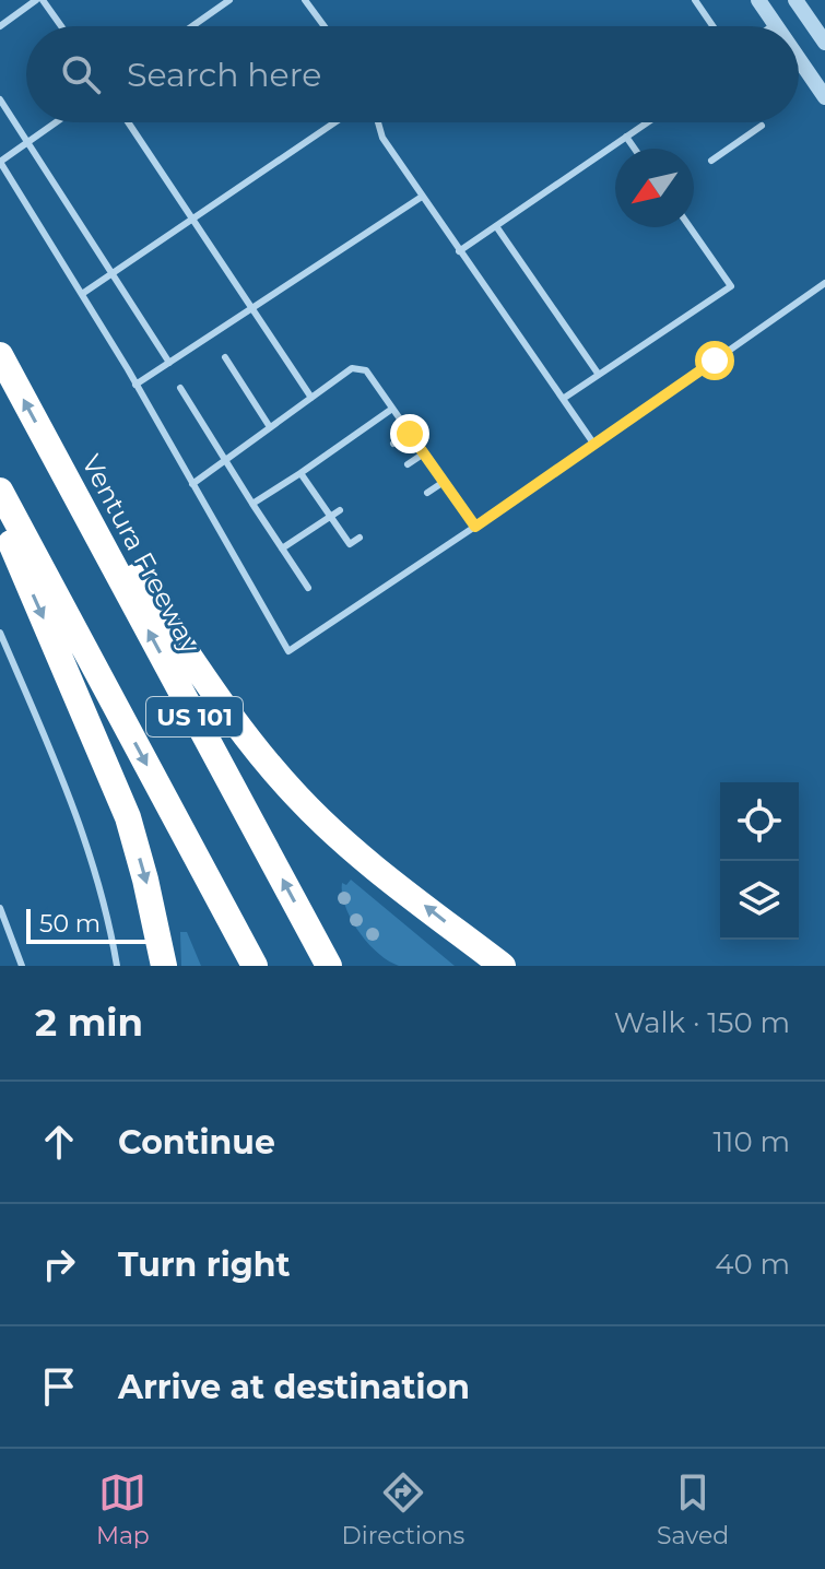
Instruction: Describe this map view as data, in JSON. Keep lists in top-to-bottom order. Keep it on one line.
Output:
{"streets":{"highway":["Ventura Freeway","US 101"]},"scale_bar":"50 m","north":"bottom left","page":{"search":"Search here","scale":"50 m","heading":["2 min","Walk · 150 m"],"list":[["Continue","110 m"],["Turn right","40 m"],"Arrive at destination"],"nav":["Map","Directions","Saved"]}}
